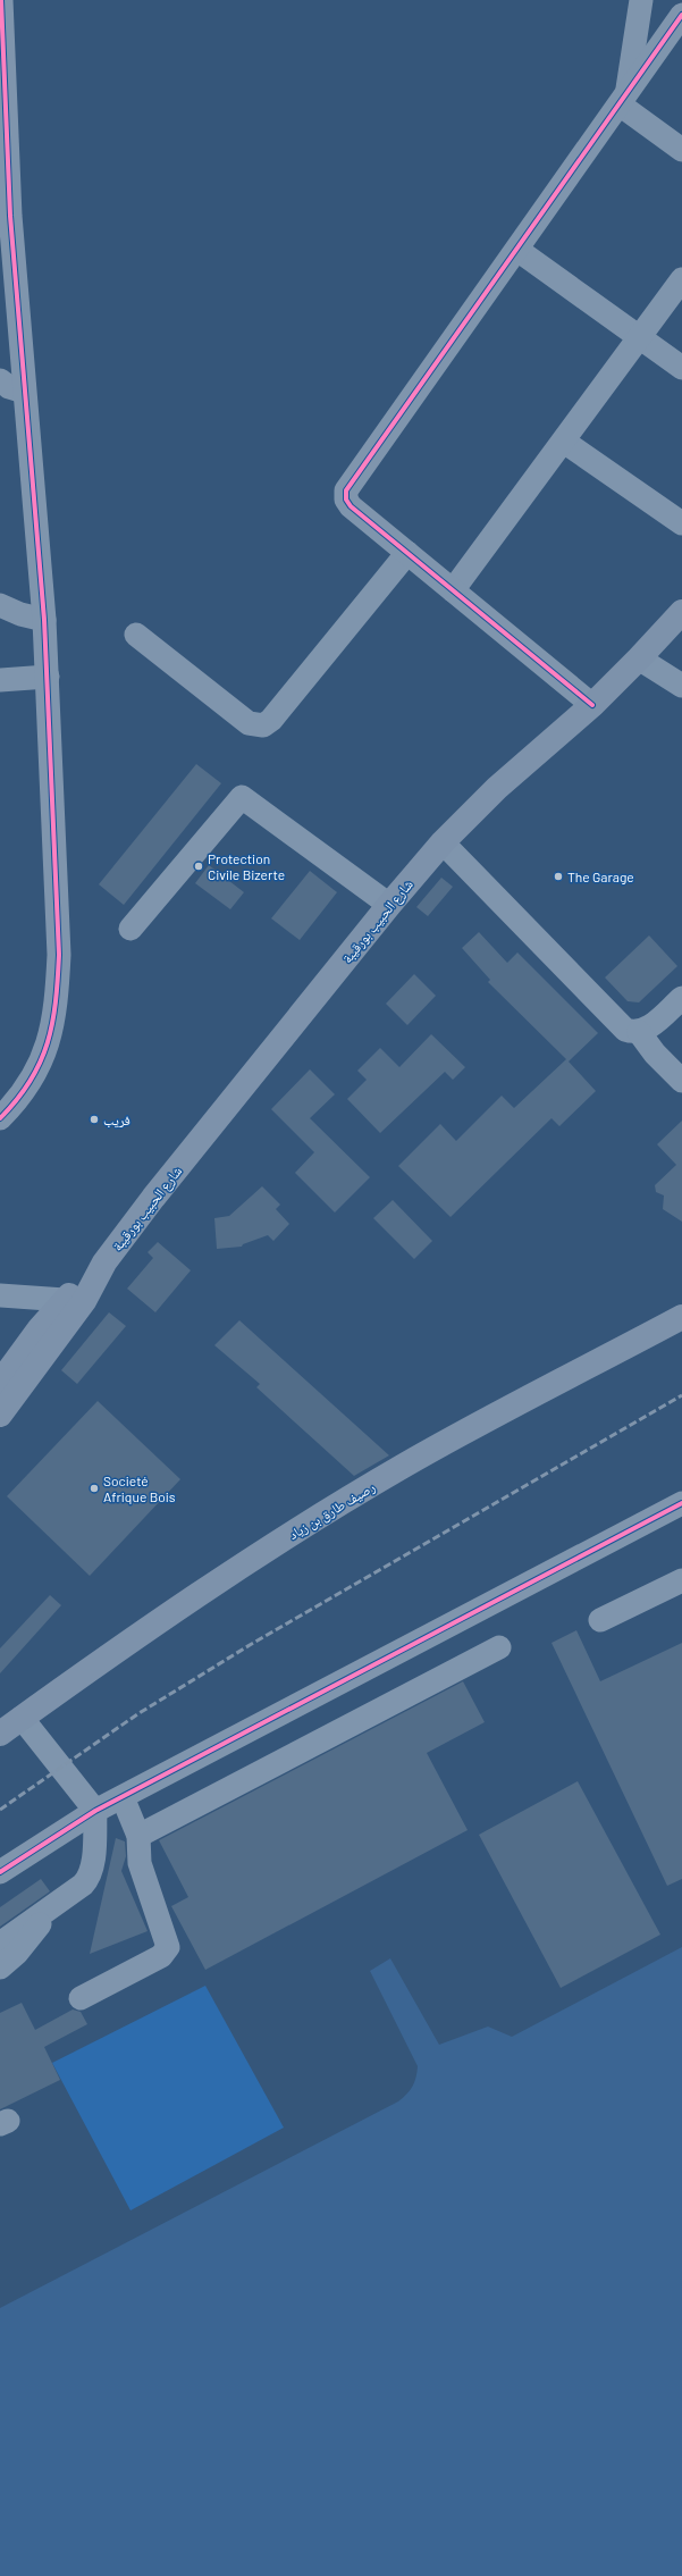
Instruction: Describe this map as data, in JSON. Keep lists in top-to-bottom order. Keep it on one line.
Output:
{"streets":{"main road":["شارع الحبيب بورقيبة","رصيف طارق بن زياد"]},"places":["Protection Civile Bizerte","The Garage","فريب","Societé Afrique Bois"]}
